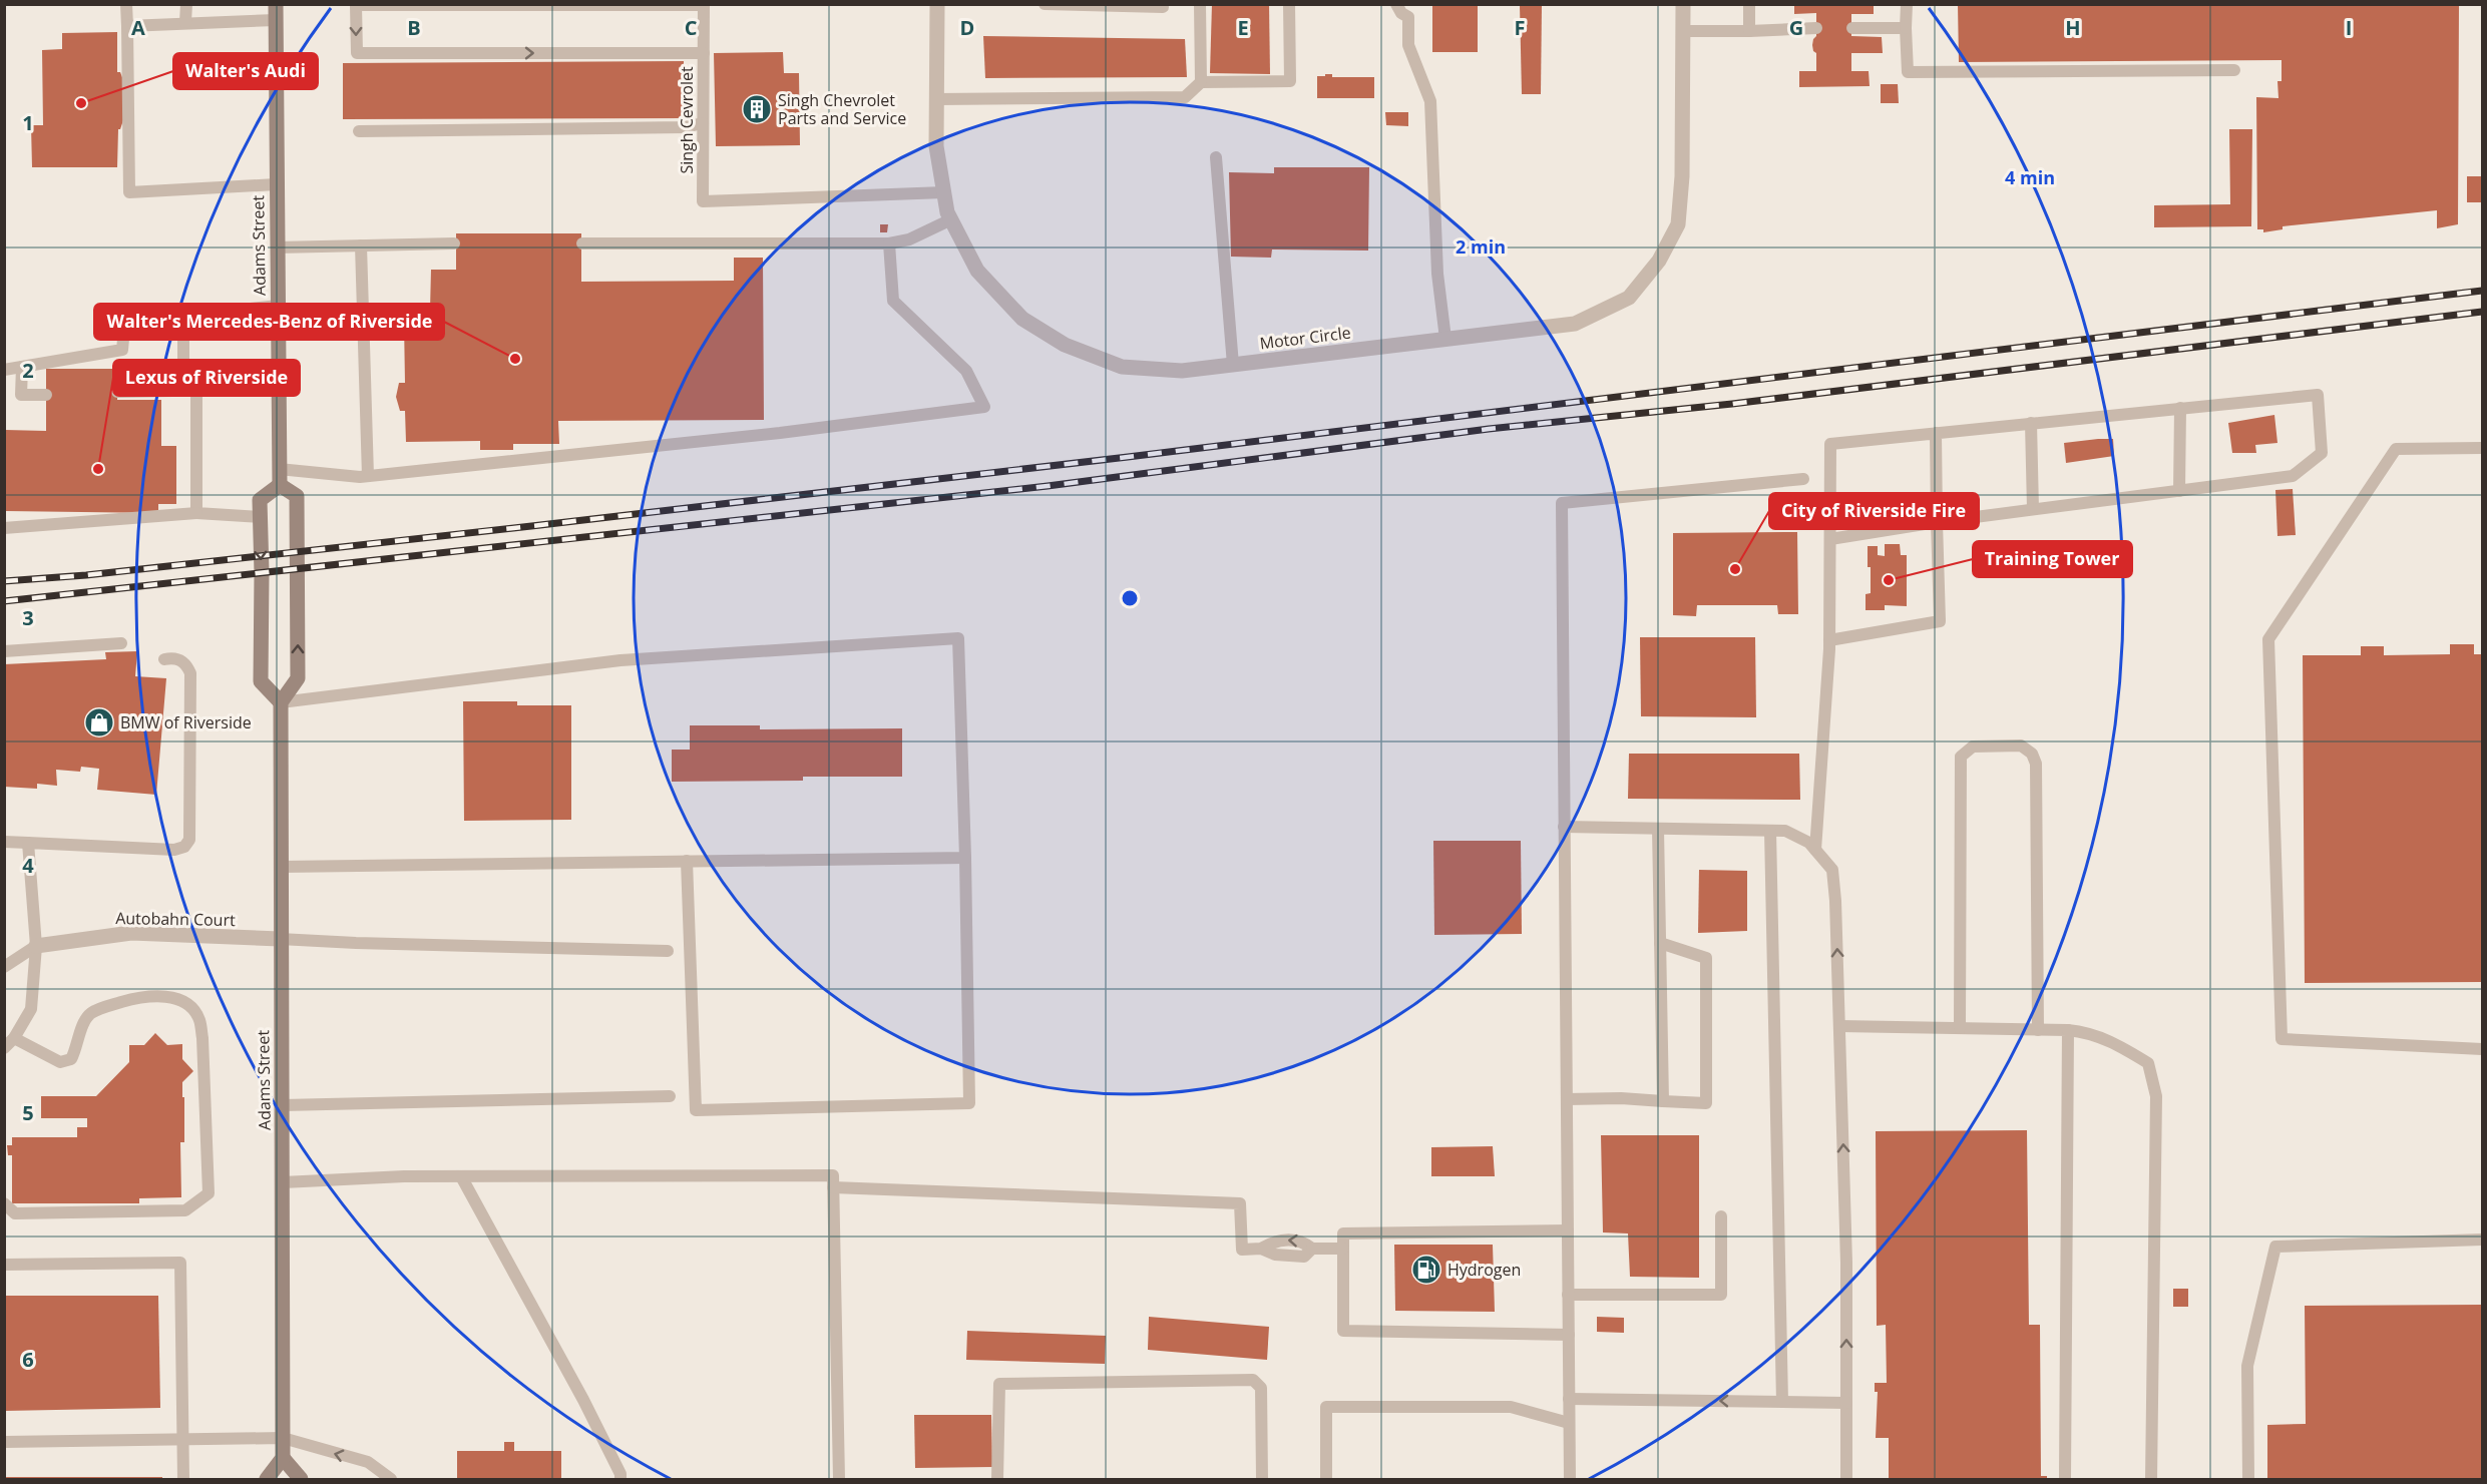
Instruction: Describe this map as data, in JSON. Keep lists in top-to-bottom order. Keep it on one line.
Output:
{"streets":{"main road":["Adams Street"],"street":["Motor Circle","Autobahn Court"],"lane":["Singh Cevrolet"]},"crossings":[["Singh Cevrolet","Motor Circle"],["Adams Street","Autobahn Court"]],"places":{"other":["Walter's Audi","Walter's Mercedes-Benz of Riverside","Lexus of Riverside","City of Riverside Fire","Training Tower"],"building":["Singh Chevrolet Parts and Service"],"shop":["BMW of Riverside"],"fuel station":["Hydrogen"]},"grid":{"columns":["A","B","C","D","E","F","G","H","I"],"rows":["1","2","3","4","5","6"]},"rings":["4 min","2 min"]}
